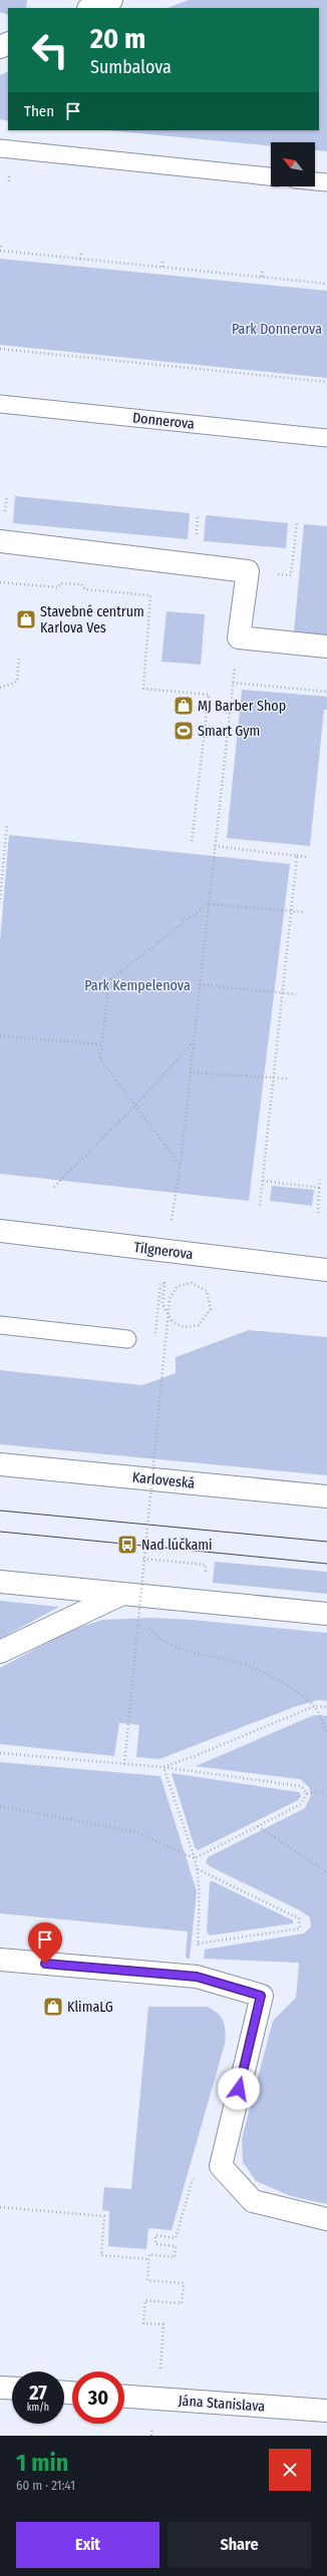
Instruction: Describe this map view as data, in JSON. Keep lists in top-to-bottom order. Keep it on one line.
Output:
{"streets":{"street":["Tilgnerova","Karloveská","Jána Stanislava"],"lane":["Donnerova"]},"parks":["Park Donnerova","Park Kempelenova"],"places":{"shop":["Stavebné centrum Karlova Ves","MJ Barber Shop","KlimaLG"],"sports":["Smart Gym"],"bus stop":["Nad lúčkami"]},"north":"top left","page":{"turn":["20 m","Sumbalova"],"then":"Then","speed":"27 km/h","limit":"30","heading":["1 min","60 m · 21:41"],"buttons":["Exit","Share"]}}
